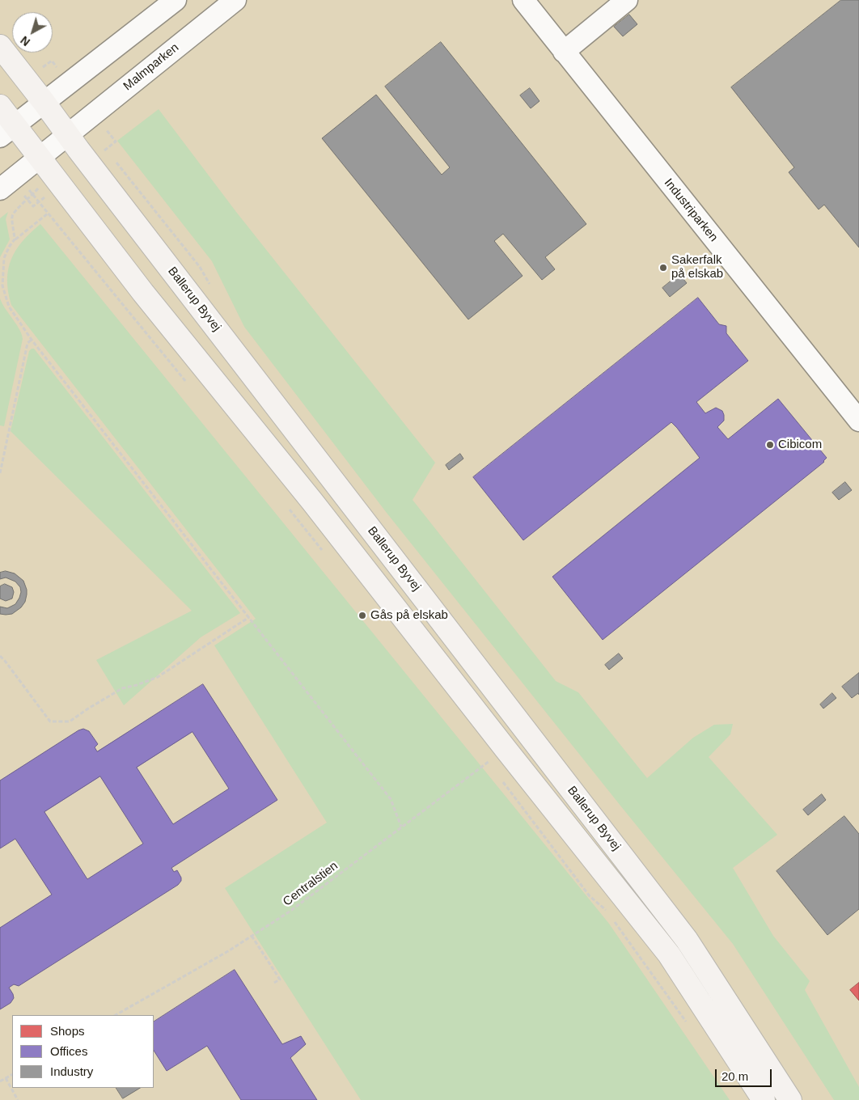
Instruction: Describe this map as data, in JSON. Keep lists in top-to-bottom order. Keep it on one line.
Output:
{"streets":{"main road":["Ballerup Byvej"],"street":["Malmparken","Industriparken"],"path":["Centralstien"]},"crossings":[["Malmparken","Ballerup Byvej"],["Ballerup Byvej","Centralstien"]],"places":["Sakerfalk på elskab","Cibicom","Gås på elskab"],"legend":["Shops","Offices","Industry"],"scale_bar":"20 m","north":"bottom left"}
